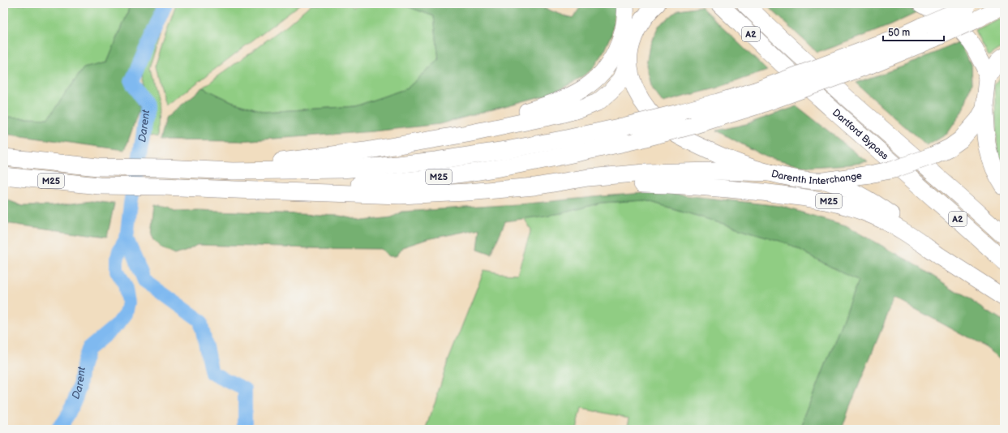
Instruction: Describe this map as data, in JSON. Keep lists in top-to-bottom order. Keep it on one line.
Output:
{"streets":{"highway":["A2","Dartford Bypass","Darenth Interchange","M25"]},"crossings":[["Darenth Interchange","M25"]],"water":["Darent"],"scale_bar":"50 m"}
